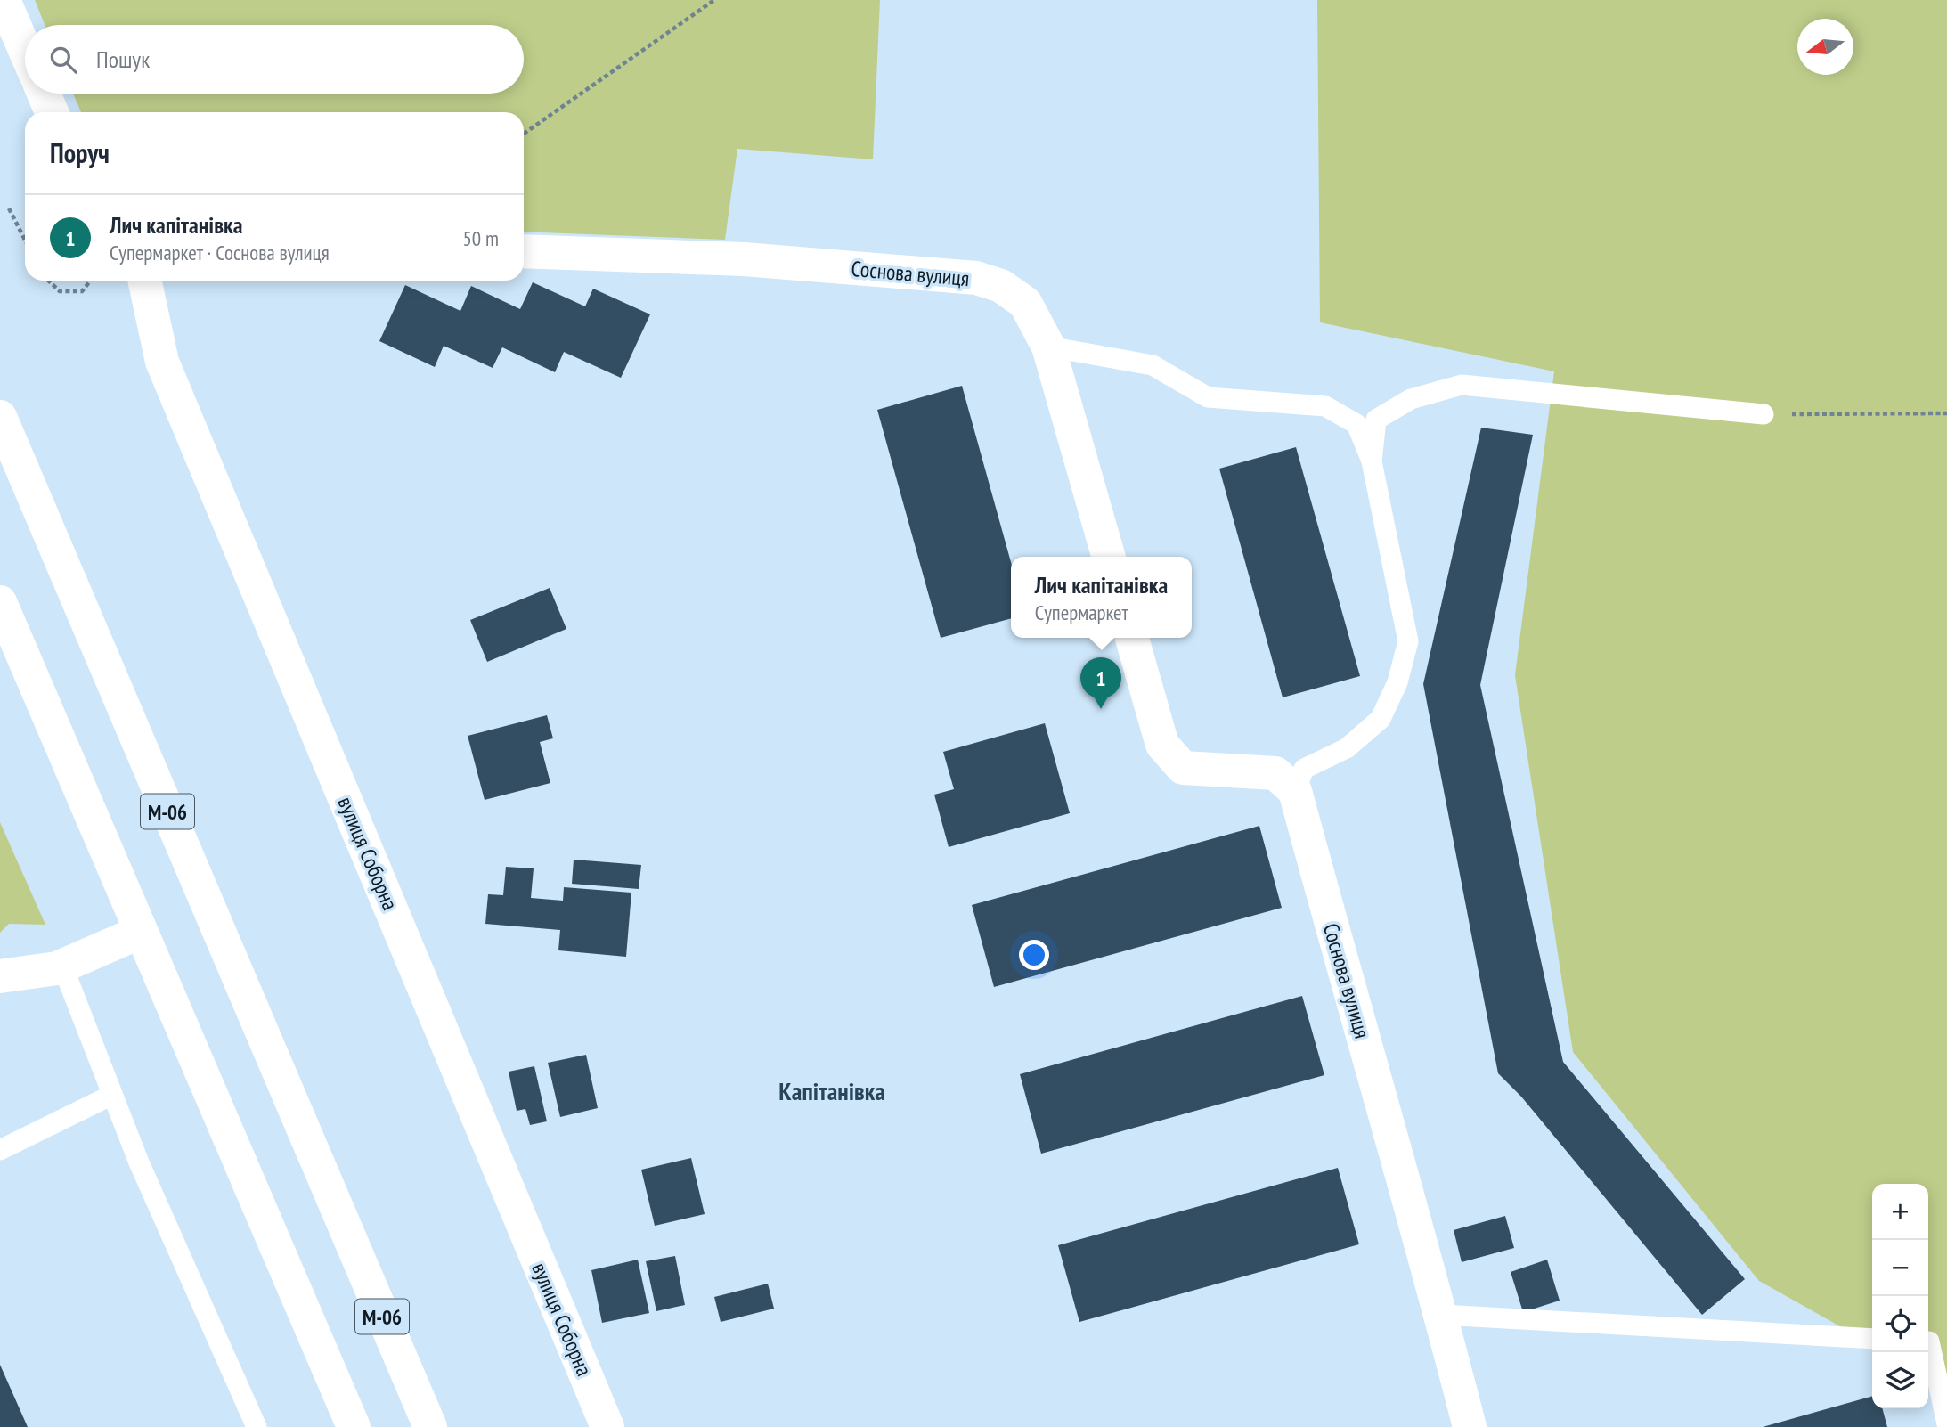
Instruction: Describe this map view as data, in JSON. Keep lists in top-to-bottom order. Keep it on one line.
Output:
{"streets":{"main road":["Соснова вулиця","М-06","вулиця Соборна"]},"districts":["Капітанівка"],"north":"left","page":{"search":"Пошук","heading":"Поруч","list":[{"mark":"1","name":"Лич капітанівка","note":"Супермаркет · Соснова вулиця","value":"50 m"}],"popup":["Лич капітанівка","Супермаркет"],"pins":"1","map_buttons":["+","−"]}}
